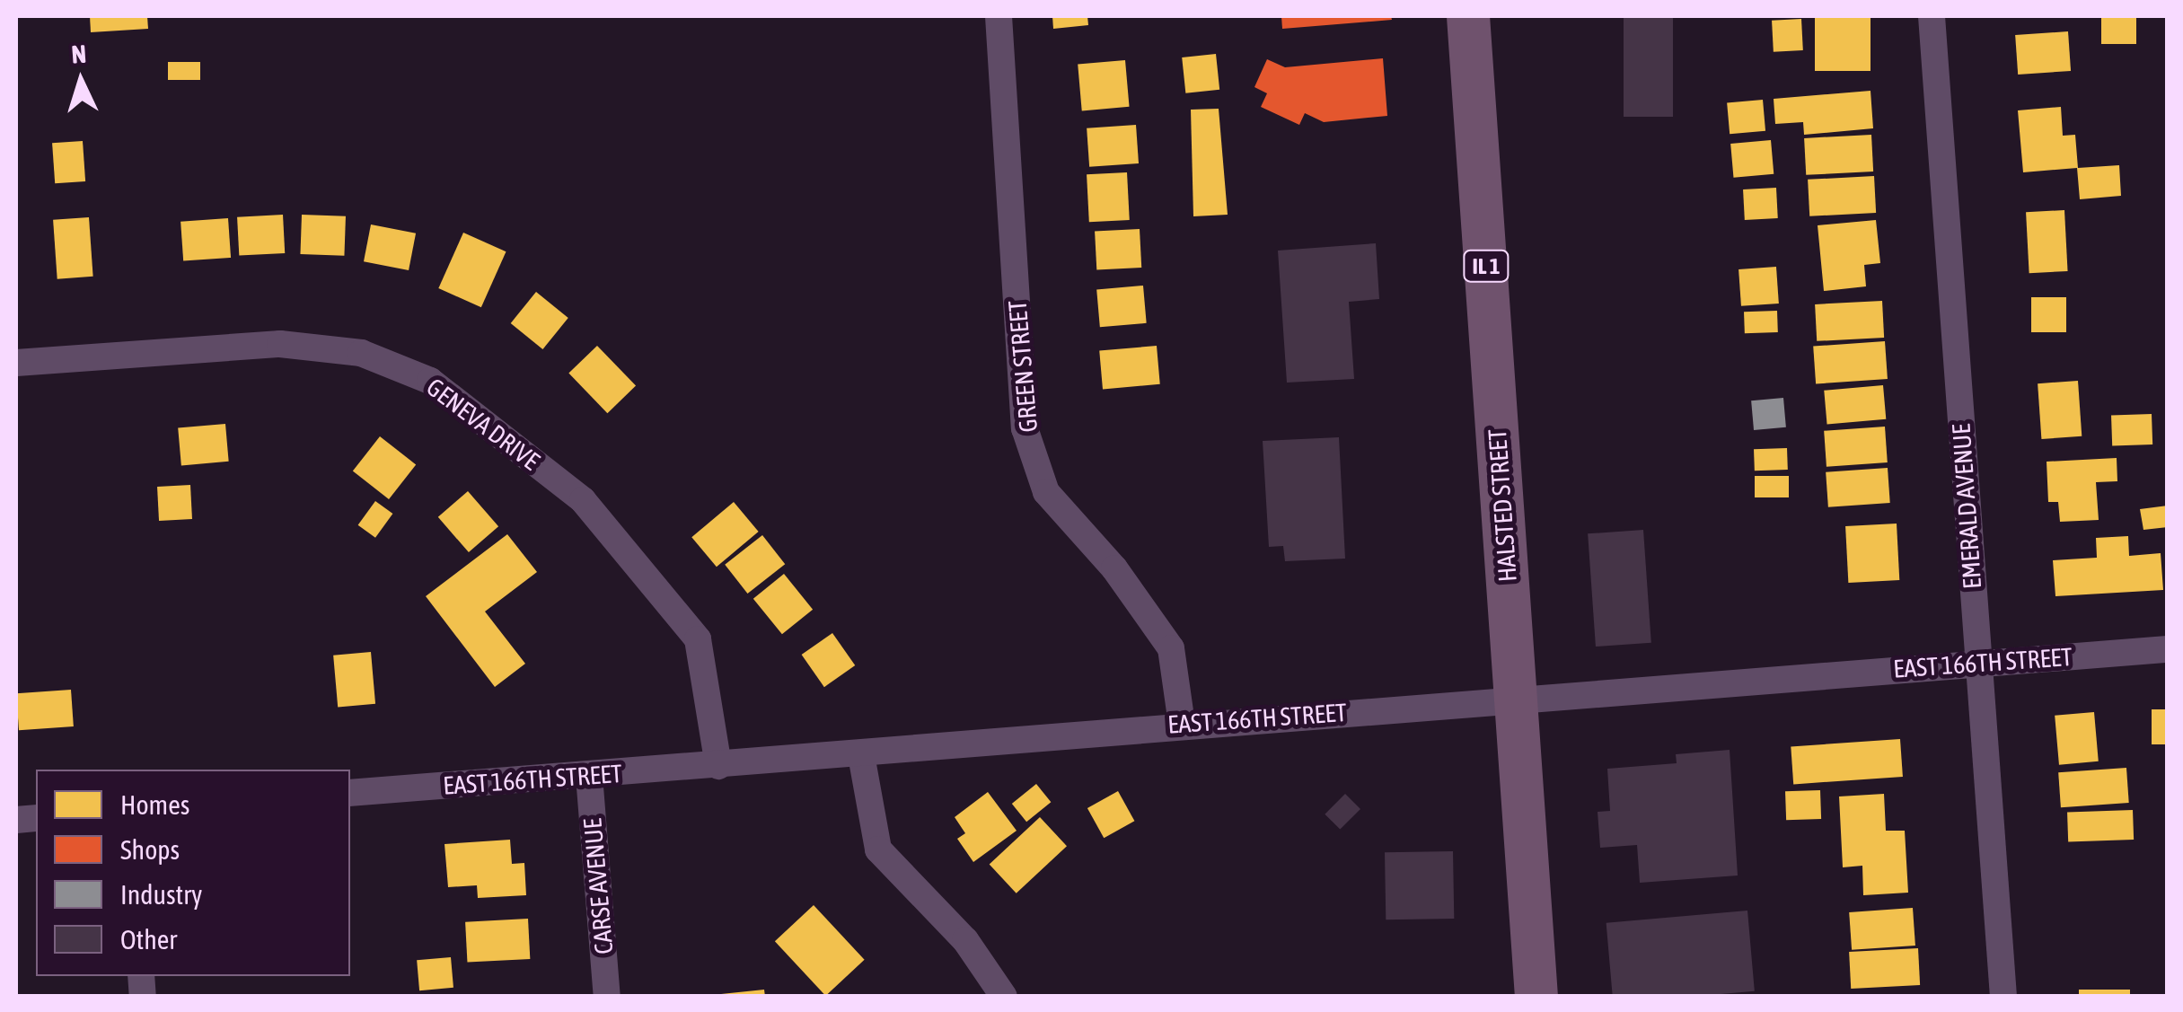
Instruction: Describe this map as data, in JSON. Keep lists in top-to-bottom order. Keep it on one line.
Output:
{"streets":{"main road":["IL 1","HALSTED STREET"],"street":["GREEN STREET","GENEVA DRIVE","EMERALD AVENUE","EAST 166TH STREET","CARSE AVENUE"]},"crossings":[["GREEN STREET","EAST 166TH STREET"],["GENEVA DRIVE","EAST 166TH STREET"],["HALSTED STREET","EAST 166TH STREET"],["EMERALD AVENUE","EAST 166TH STREET"],["EAST 166TH STREET","CARSE AVENUE"]],"legend":["Homes","Shops","Industry","Other"],"north":"top"}
